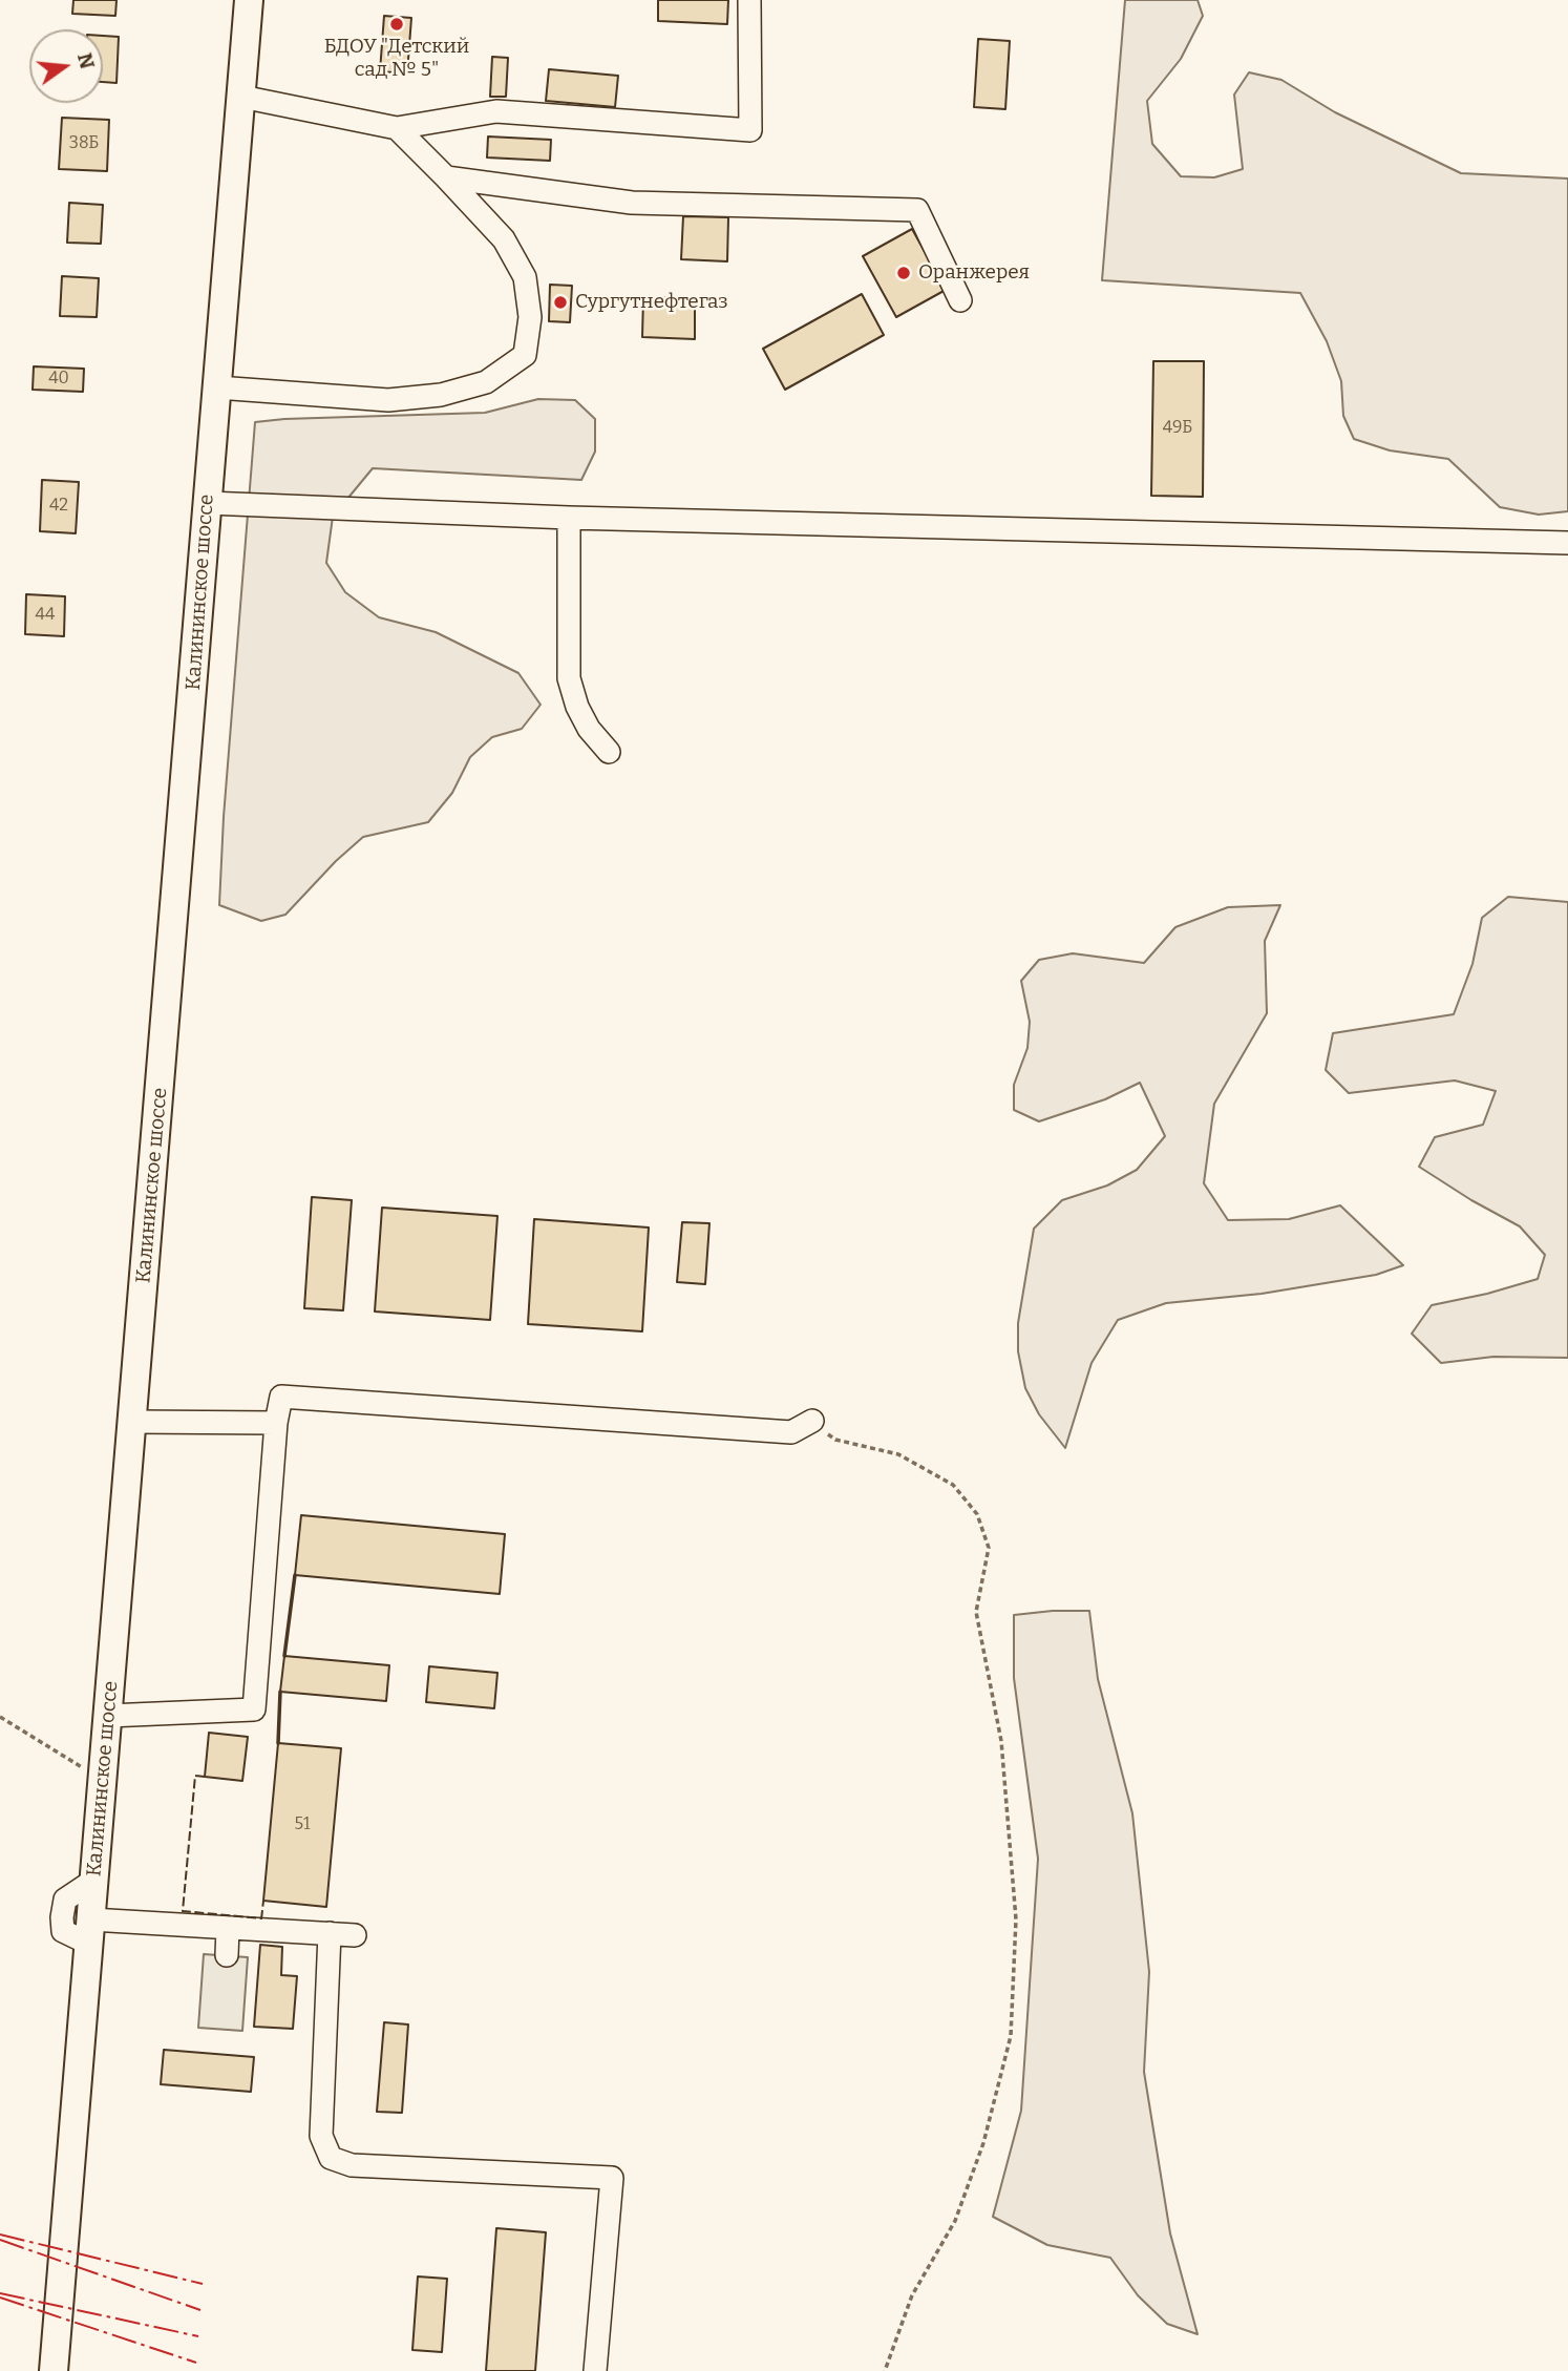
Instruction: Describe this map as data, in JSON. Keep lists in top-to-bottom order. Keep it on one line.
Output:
{"streets":{"main road":["Калининское шоссе"]},"places":["БДОУ \"Детский сад № 5\"","Оранжерея","Сургутнефтегаз"],"house_numbers":["38Б","40","49Б","42","44","51"],"north":"right"}
